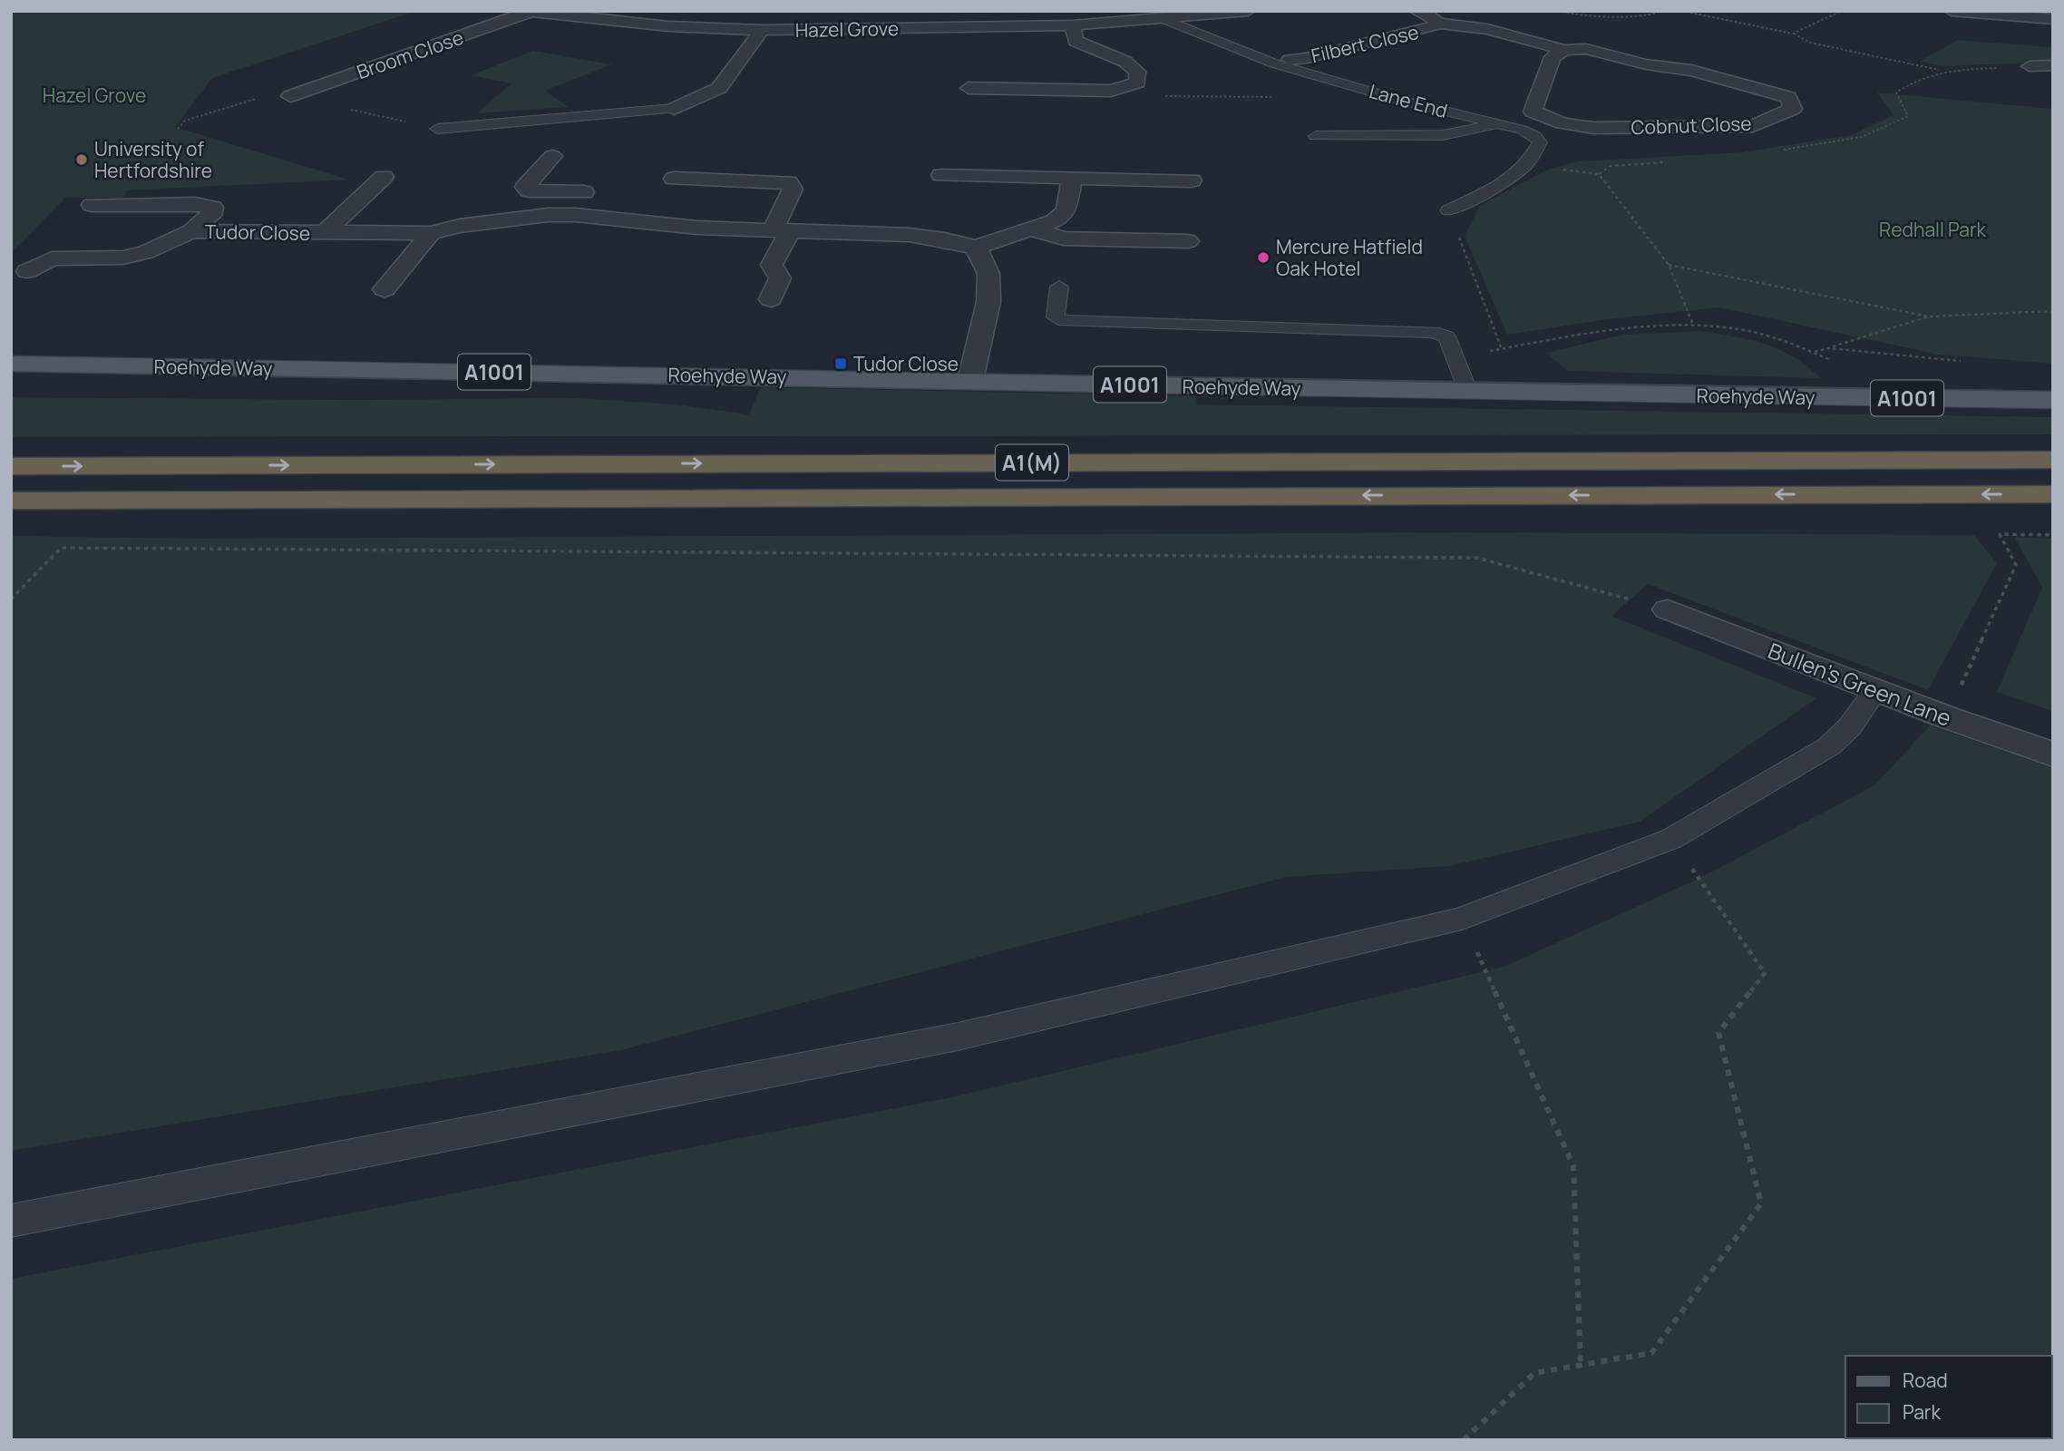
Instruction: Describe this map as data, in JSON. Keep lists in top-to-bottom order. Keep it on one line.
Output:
{"streets":{"highway":["A1(M)"],"main road":["Roehyde Way","A1001"],"street":["Hazel Grove","Filbert Close","Broom Close","Cobnut Close","Tudor Close","Bullen's Green Lane"],"lane":["Lane End"]},"crossings":[["Hazel Grove","Broom Close"],["Hazel Grove","Lane End"],["Filbert Close","Cobnut Close"]],"parks":["Hazel Grove","Redhall Park"],"places":{"other":["University of Hertfordshire","Mercure Hatfield Oak Hotel"],"transit":["Tudor Close"]},"legend":["Road","Park"]}
